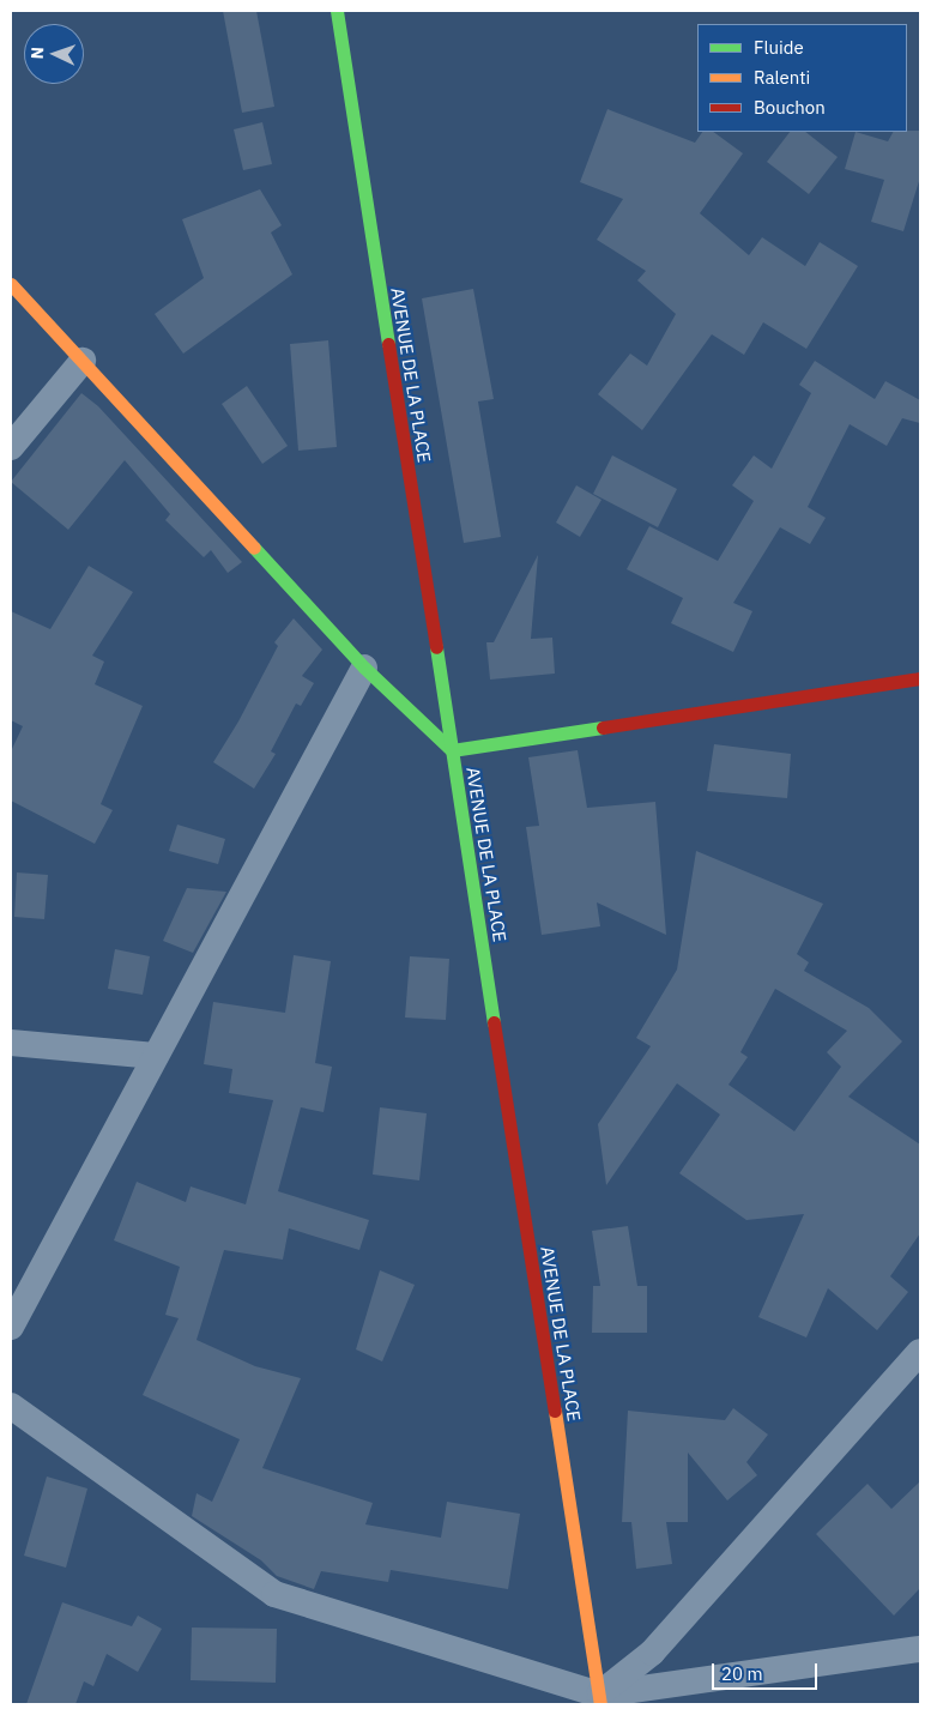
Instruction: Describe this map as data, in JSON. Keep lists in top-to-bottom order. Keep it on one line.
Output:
{"streets":{"street":["AVENUE DE LA PLACE"]},"legend":["Fluide","Ralenti","Bouchon"],"scale_bar":"20 m","north":"left"}
